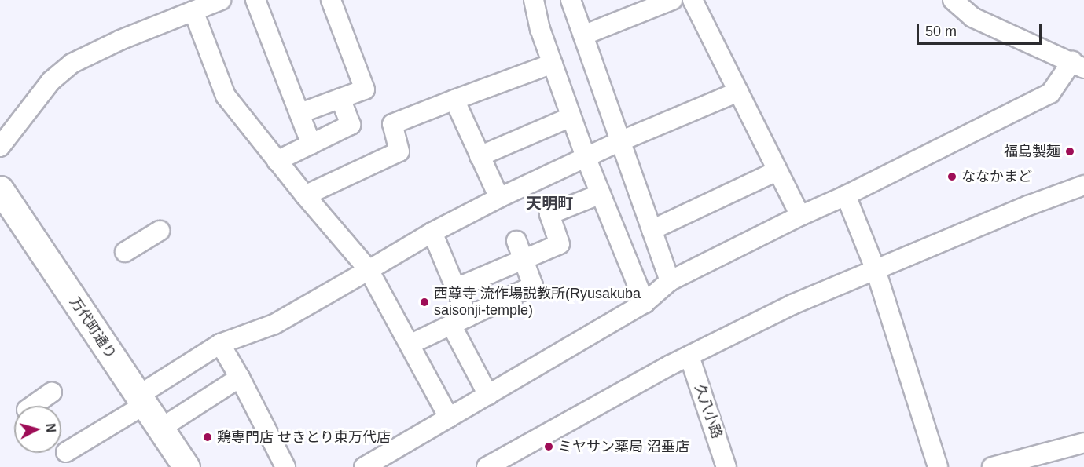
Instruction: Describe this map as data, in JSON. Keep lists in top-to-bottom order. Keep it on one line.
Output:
{"streets":{"street":["万代町通り","久八小路"]},"districts":["天明町"],"places":["福島製麺","ななかまど","西尊寺 流作場説教所(Ryusakuba saisonji-temple)","鶏専門店 せきとり東万代店","ミヤサン薬局 沼垂店"],"scale_bar":"50 m","north":"right"}
